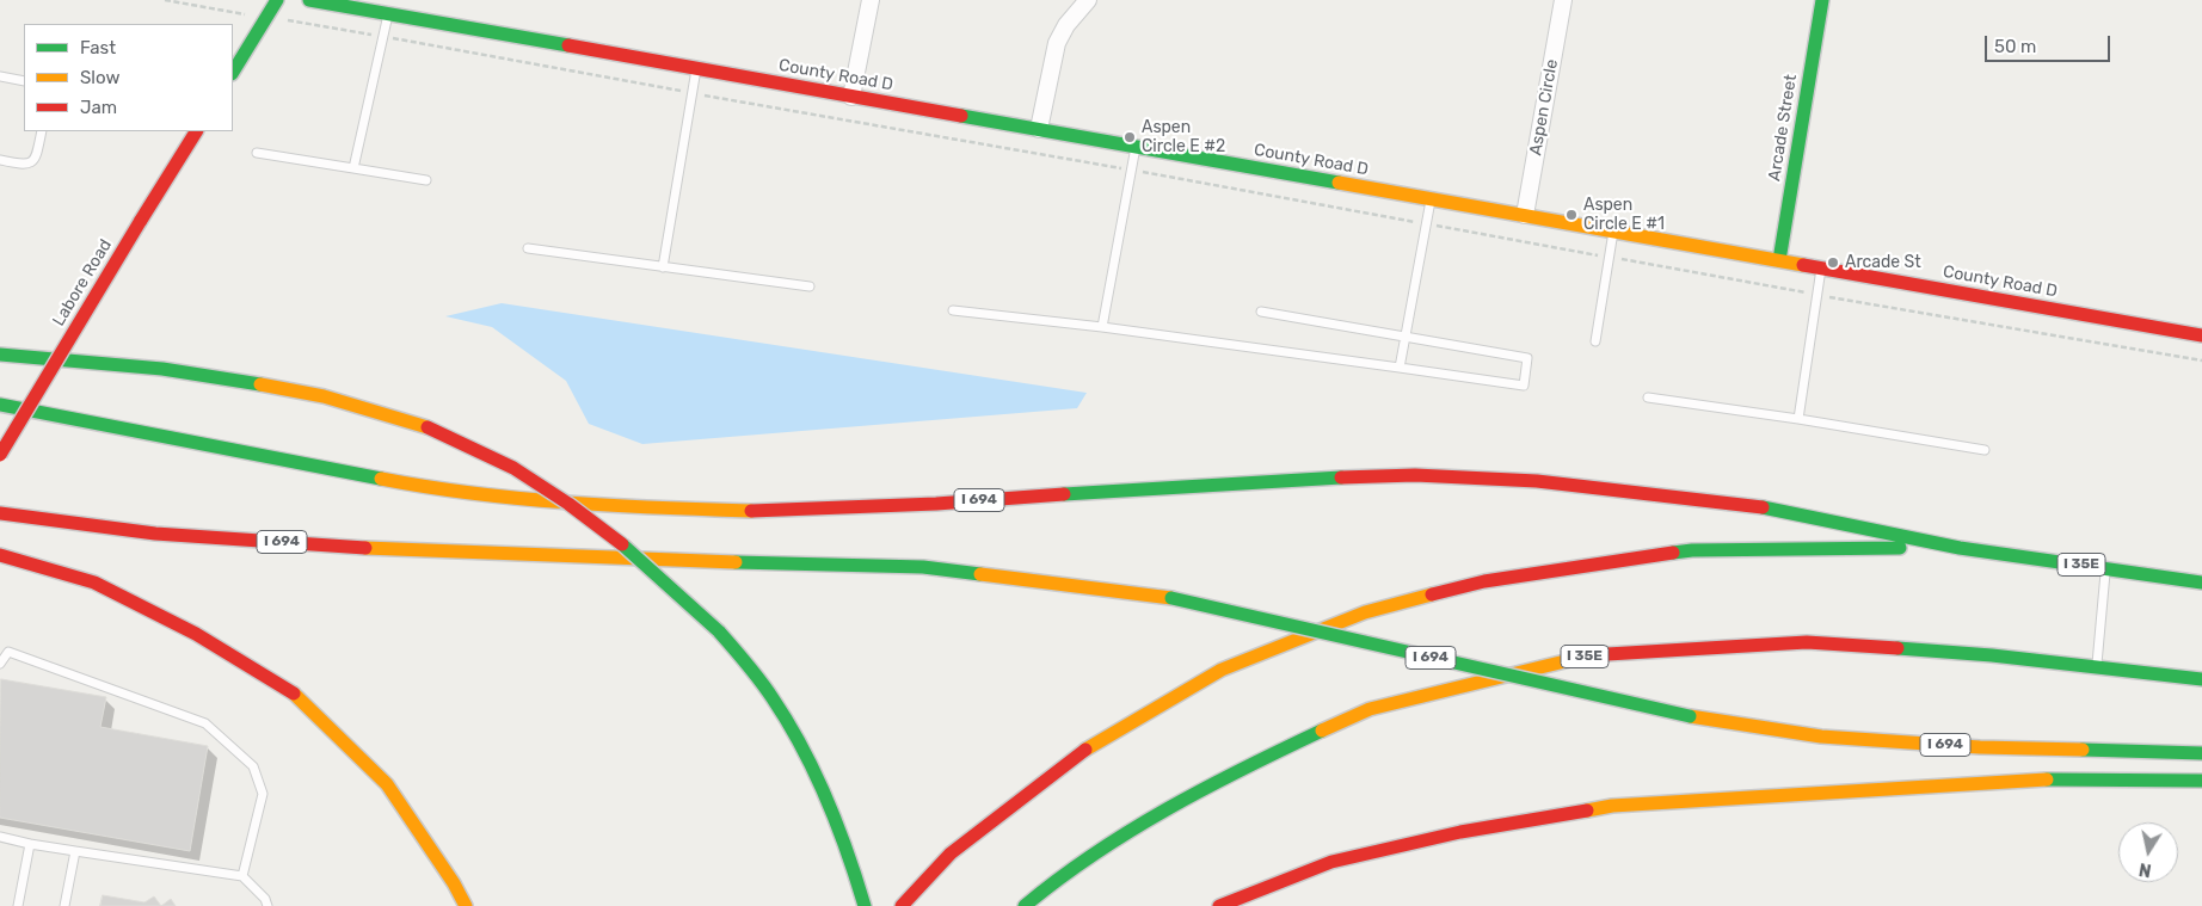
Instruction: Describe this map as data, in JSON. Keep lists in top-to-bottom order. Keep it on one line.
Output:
{"streets":{"main road":["County Road D","Arcade Street","Labore Road","I 694","I 35E"],"street":["Aspen Circle"]},"crossings":[["County Road D","Aspen Circle"],["County Road D","Arcade Street"],["I 694","I 35E"]],"places":["Aspen Circle E #2","Aspen Circle E #1","Arcade St"],"legend":["Fast","Slow","Jam"],"scale_bar":"50 m","north":"bottom"}
